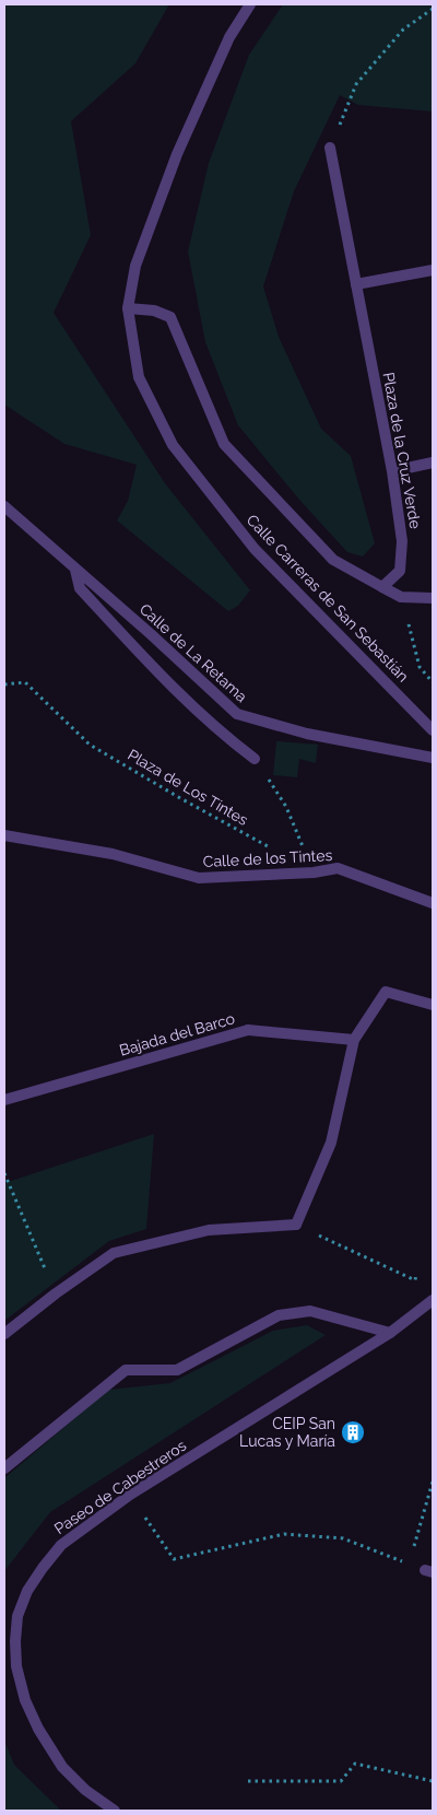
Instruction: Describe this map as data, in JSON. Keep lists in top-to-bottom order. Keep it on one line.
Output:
{"streets":{"street":["Plaza de la Cruz Verde","Calle Carreras de San Sebastián","Calle de La Retama","Calle de los Tintes","Bajada del Barco","Paseo de Cabestreros"],"path":["Plaza de Los Tintes"]},"places":{"building":["CEIP San Lucas y María"]}}
